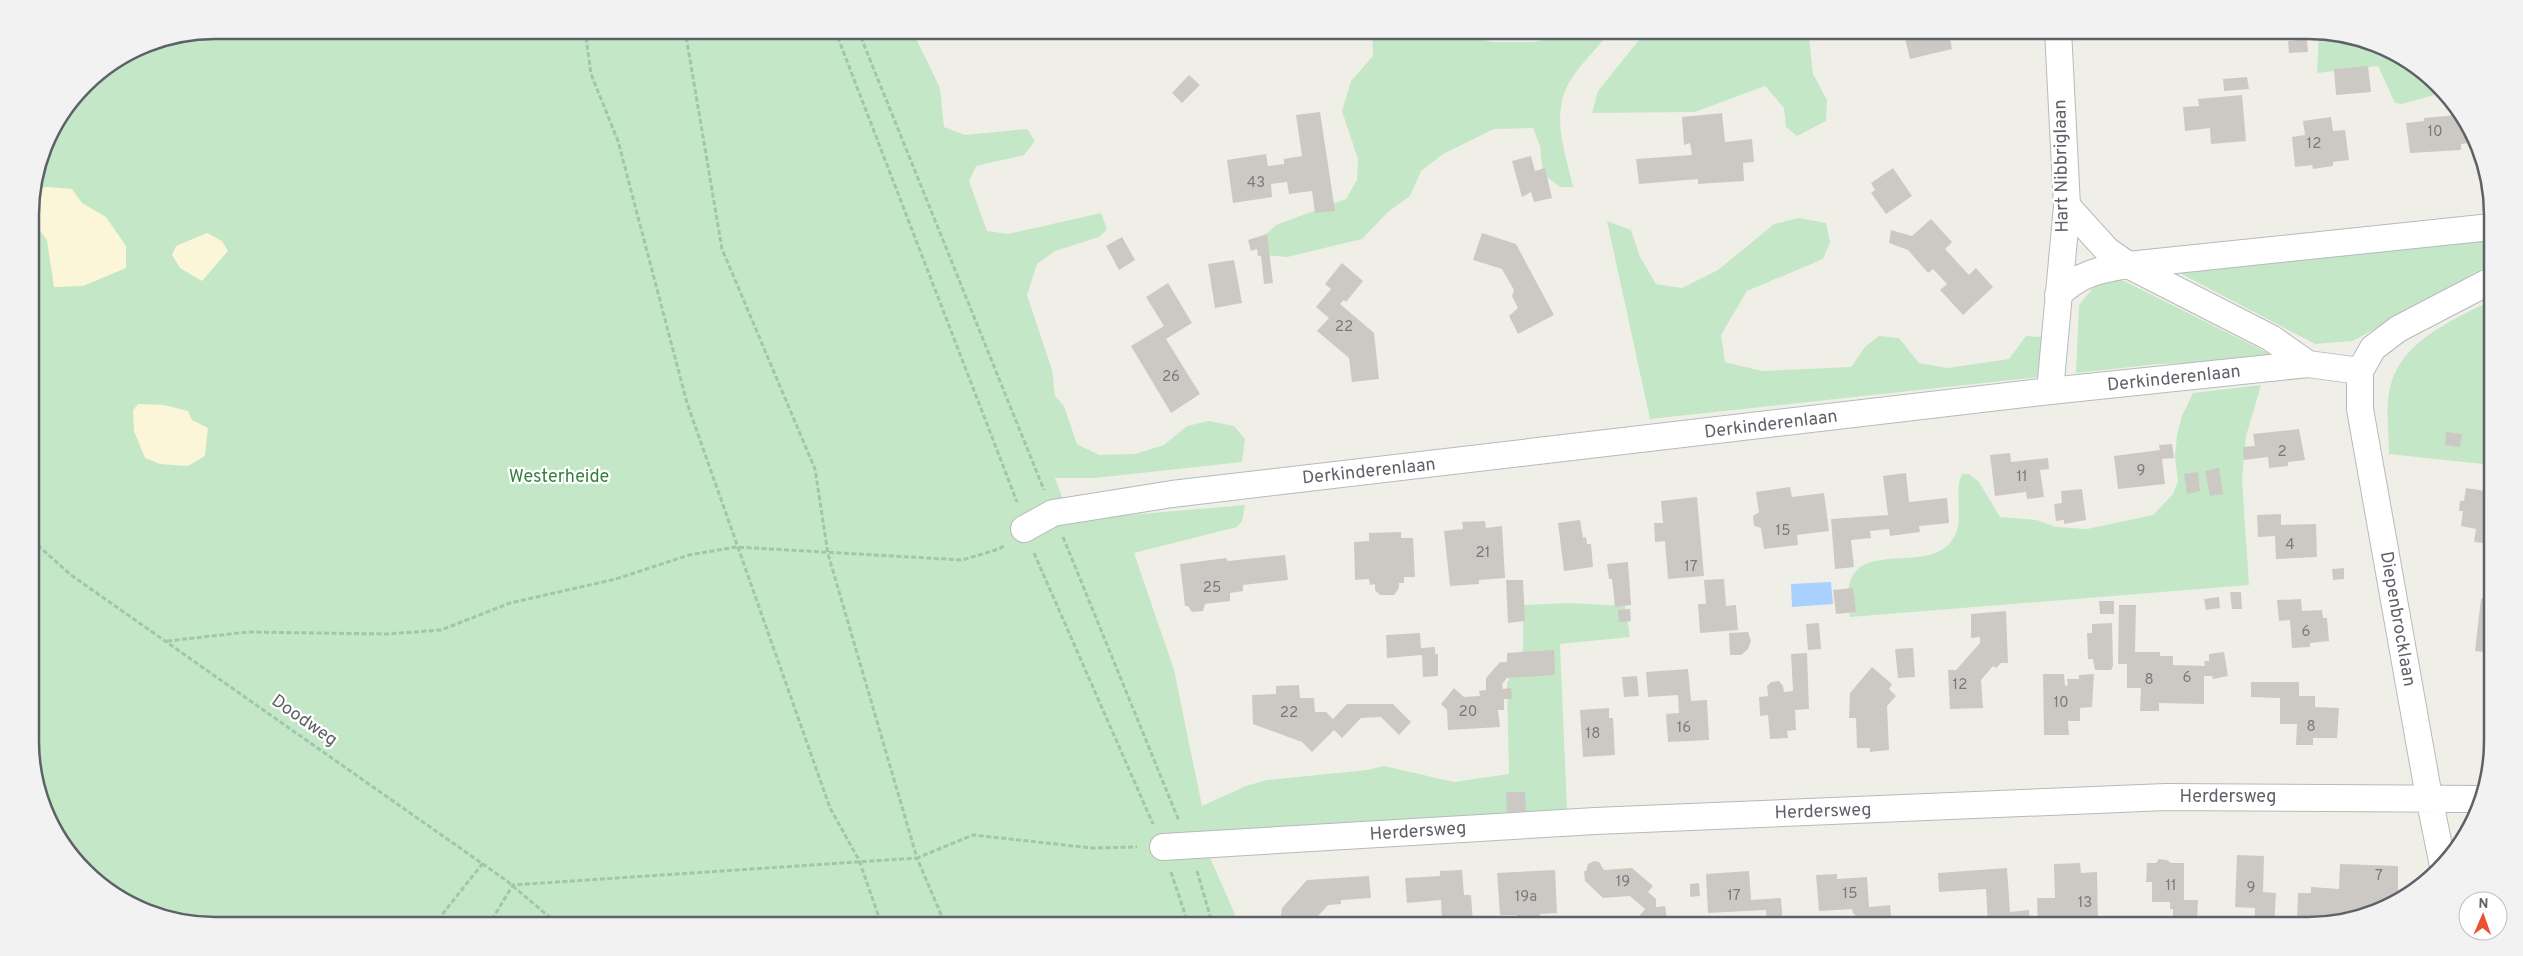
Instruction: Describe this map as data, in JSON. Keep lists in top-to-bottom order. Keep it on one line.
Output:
{"streets":{"street":["Hart Nibbriglaan","Derkinderenlaan","Diepenbrocklaan","Herdersweg"],"path":["Doodweg"]},"crossings":[["Hart Nibbriglaan","Derkinderenlaan"],["Derkinderenlaan","Diepenbrocklaan"],["Diepenbrocklaan","Herdersweg"]],"parks":["Westerheide"],"house_numbers":["10","12","43","22","26","2","9","11","15","4","21","17","25","6","6","8","12","10","20","22","8","16","18","7","19","11","9","15","17","19a","13"],"north":"top"}
